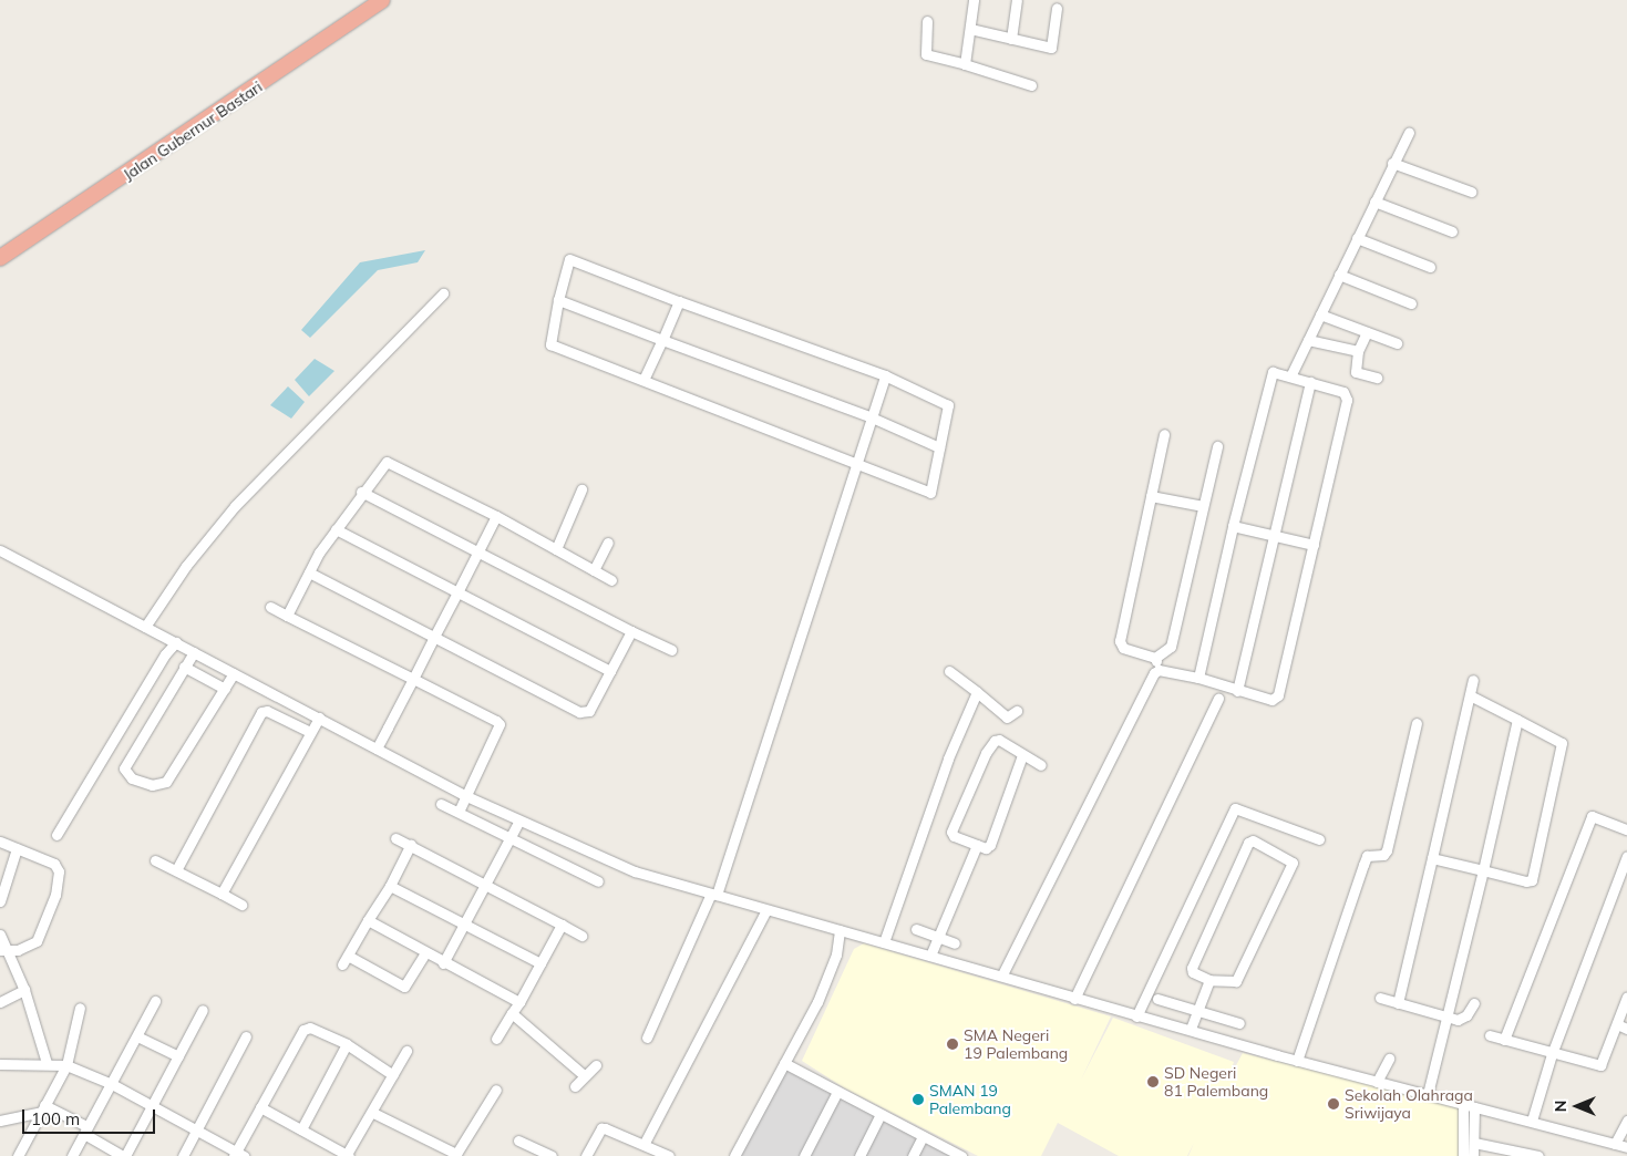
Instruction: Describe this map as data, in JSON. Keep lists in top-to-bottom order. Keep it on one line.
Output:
{"streets":{"highway":["Jalan Gubernur Bastari"]},"places":["SMA Negeri 19 Palembang","SD Negeri 81 Palembang","SMAN 19 Palembang","Sekolah Olahraga Sriwijaya"],"scale_bar":"100 m","north":"left"}
